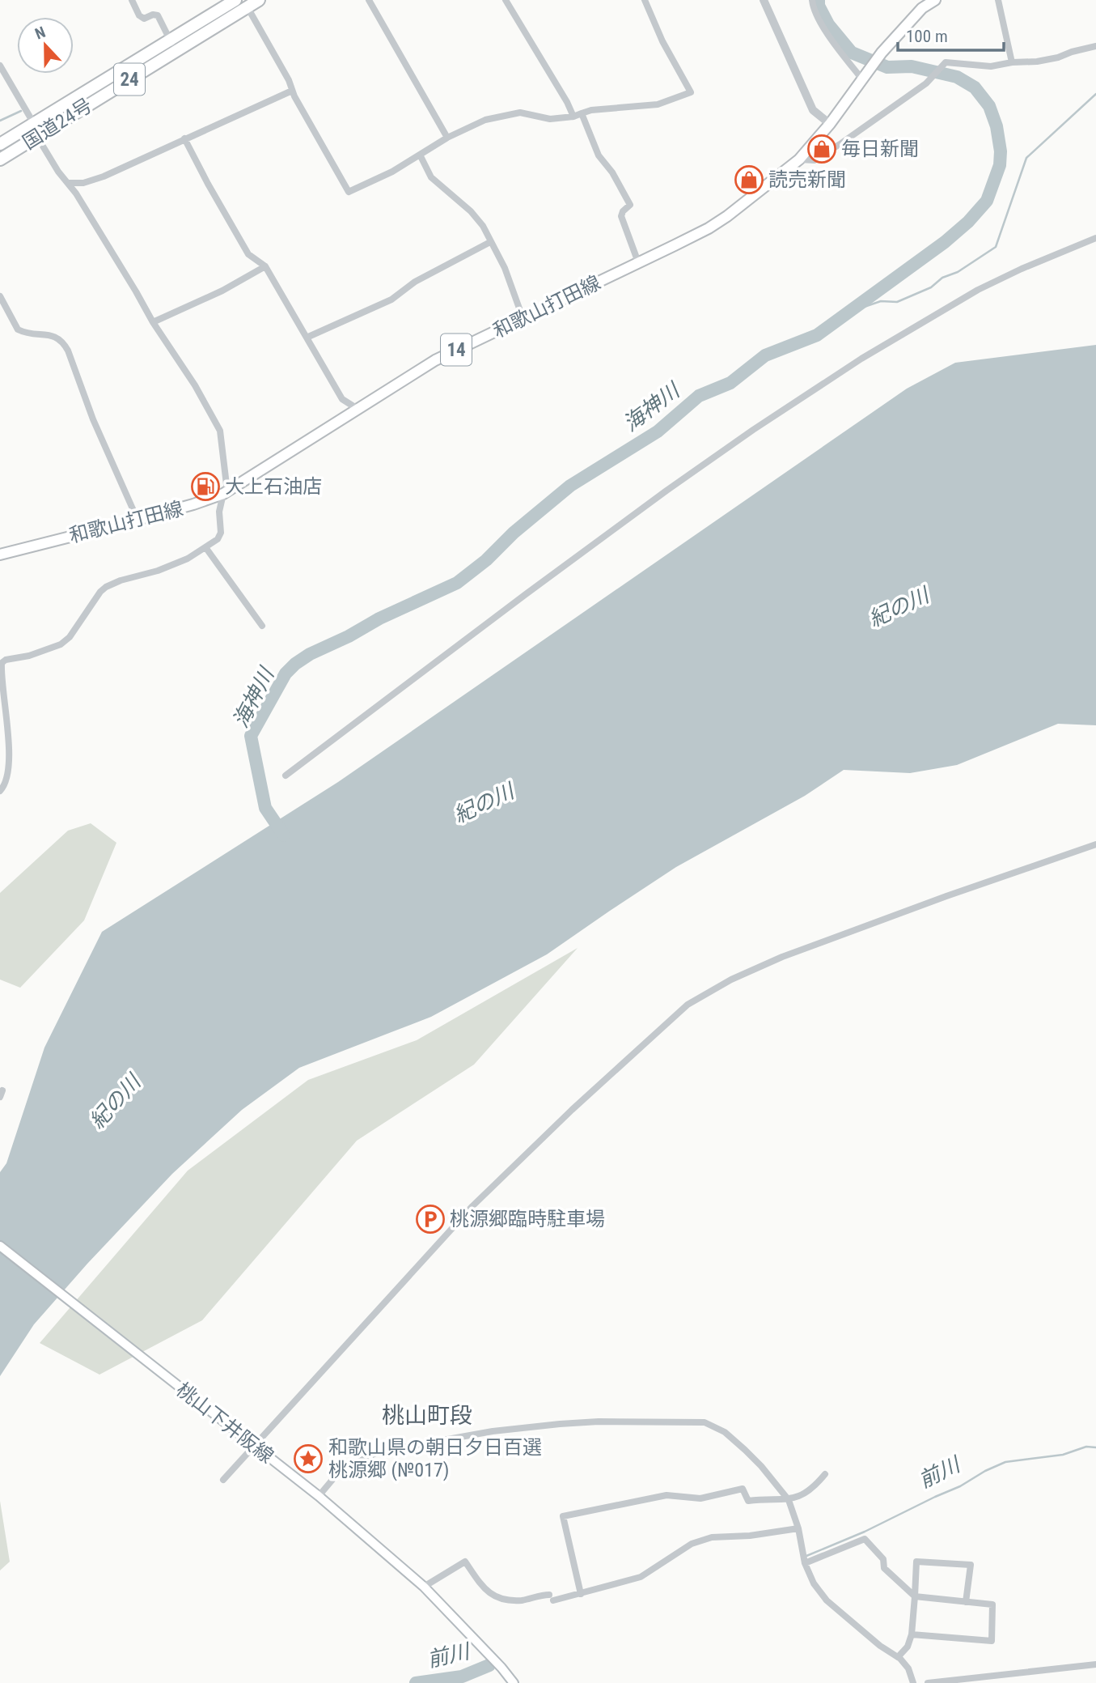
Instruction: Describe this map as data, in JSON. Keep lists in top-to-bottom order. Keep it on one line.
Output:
{"streets":{"highway":["24","国道24号"],"main road":["和歌山打田線","14","桃山下井阪線"]},"districts":["桃山町段"],"water":["海神川","紀の川","前川"],"places":{"shop":["毎日新聞","読売新聞"],"fuel station":["大上石油店"],"parking":["桃源郷臨時駐車場"],"place":["和歌山県の朝日夕日百選 桃源郷 (№017)"]},"scale_bar":"100 m","north":"top"}
